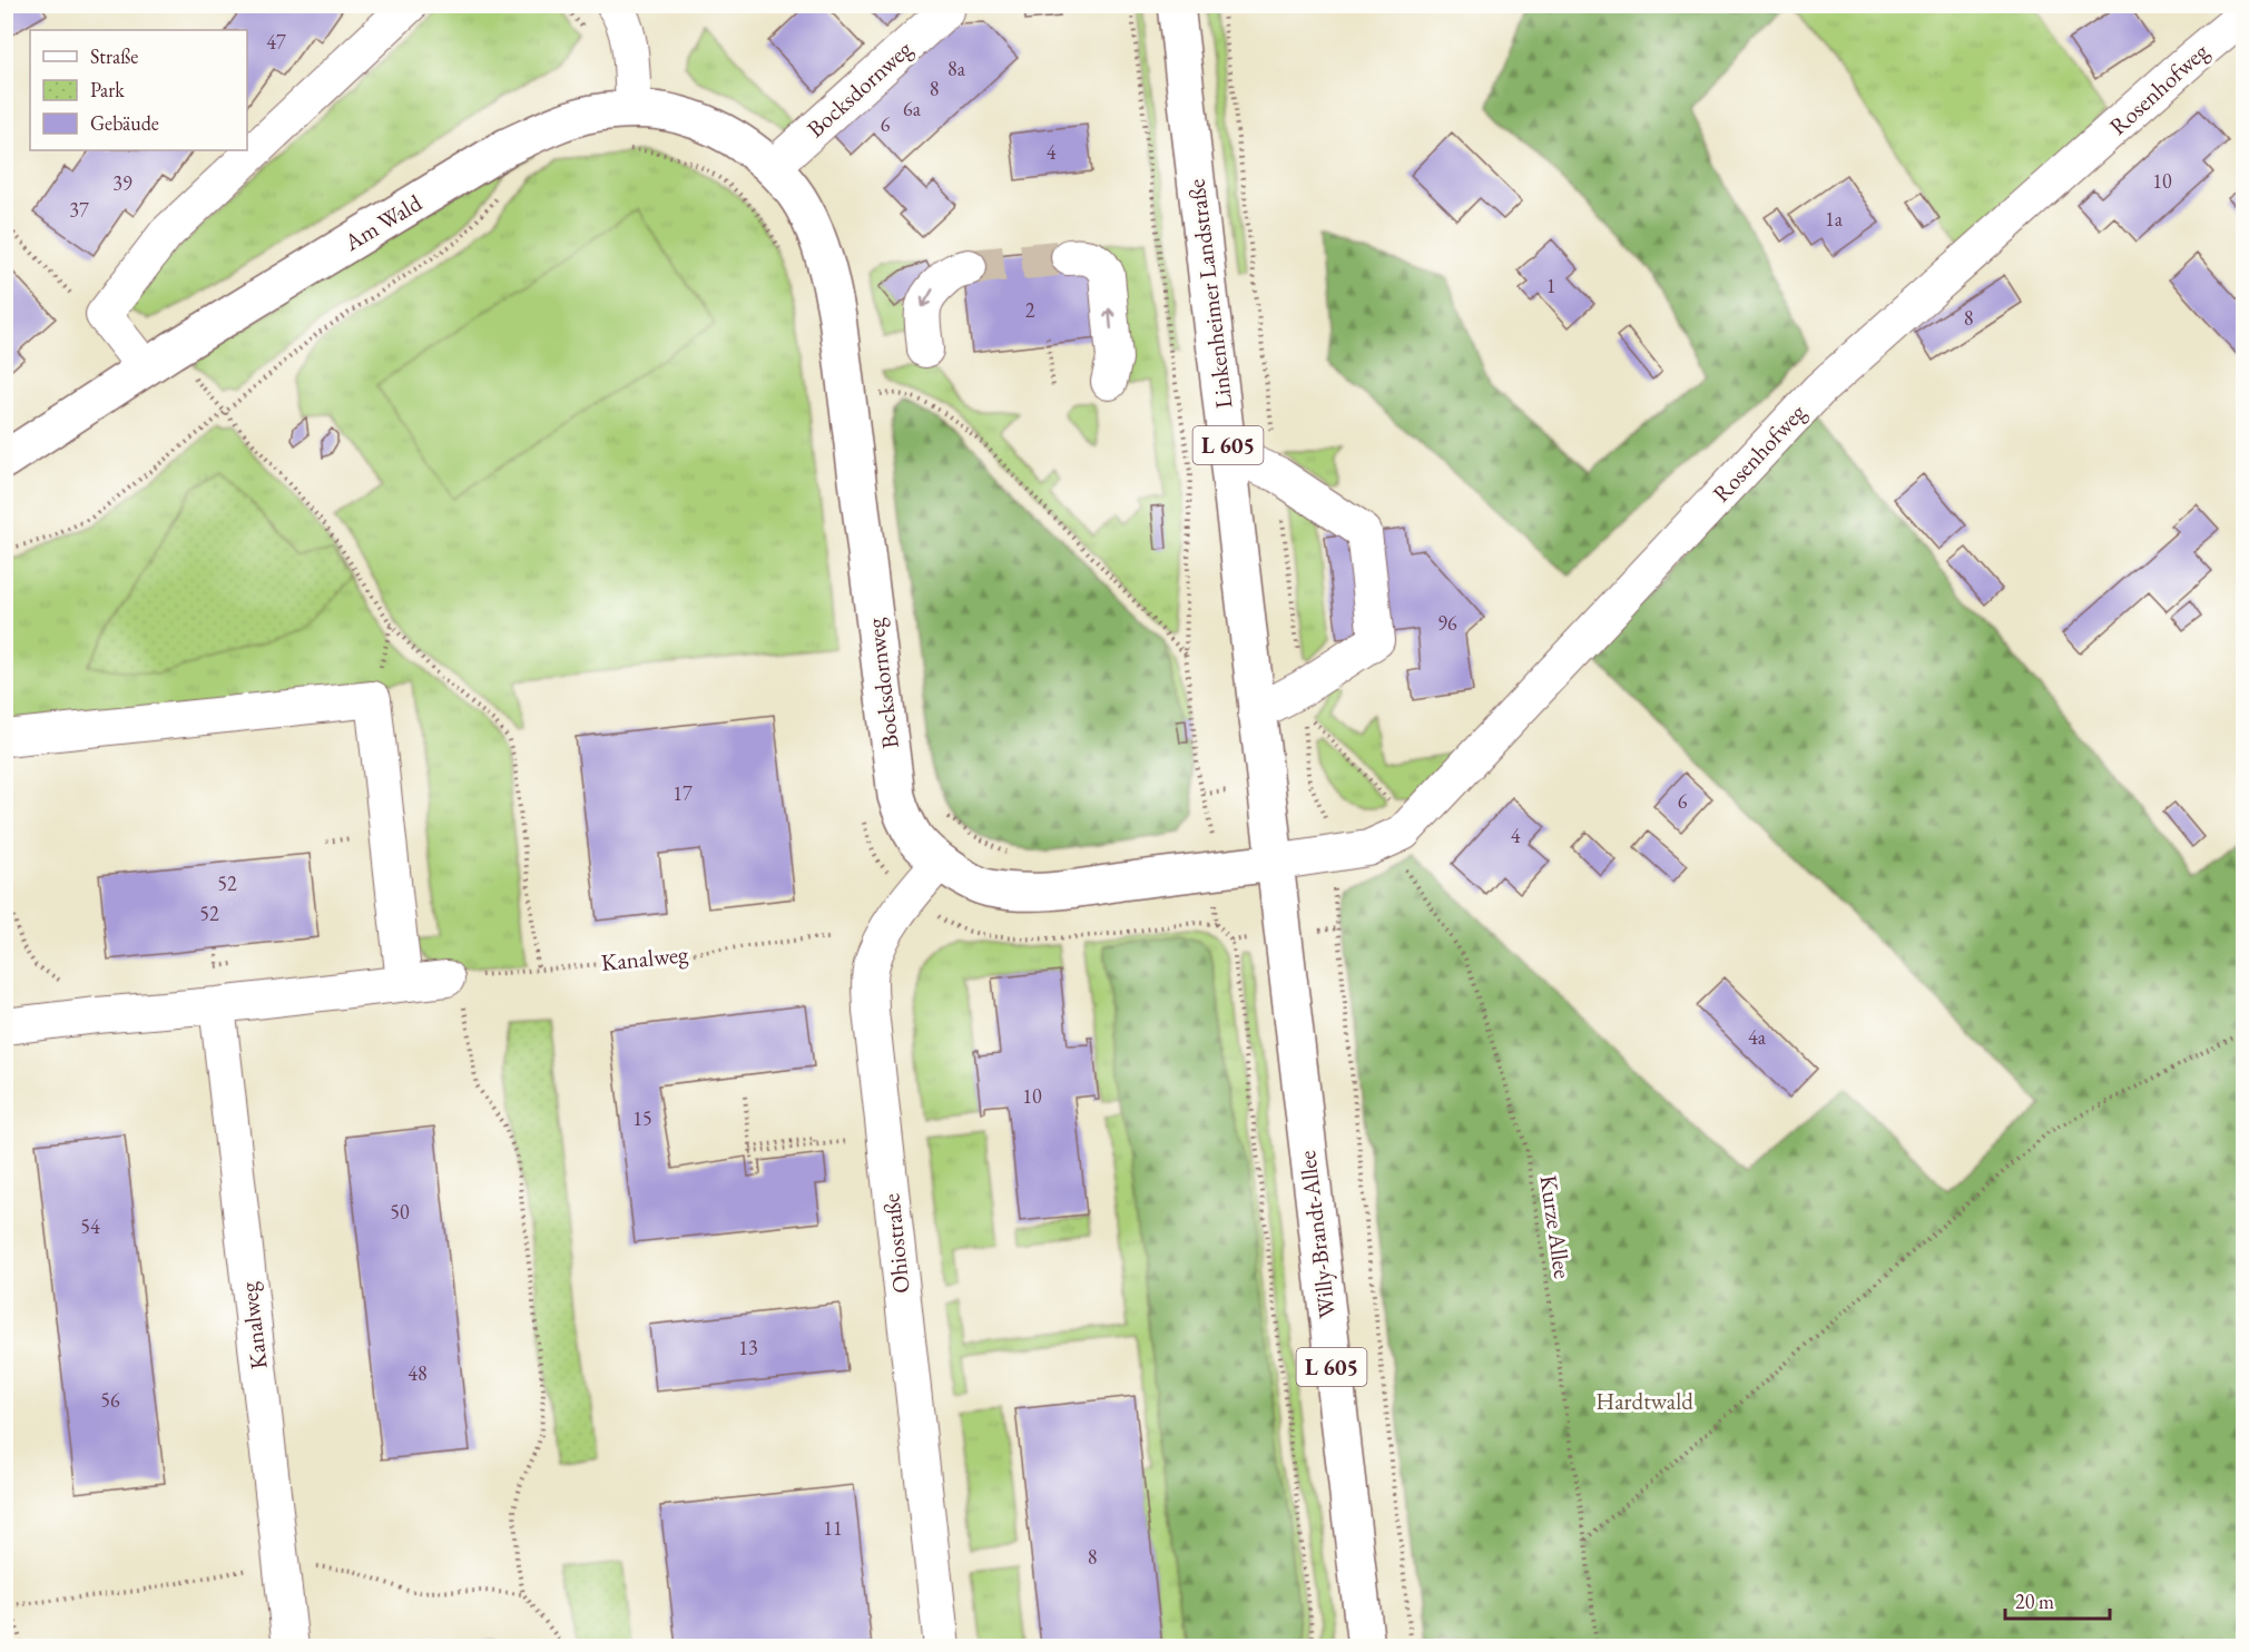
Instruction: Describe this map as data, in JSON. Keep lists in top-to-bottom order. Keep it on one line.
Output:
{"streets":{"main road":["Bocksdornweg","Am Wald","Linkenheimer Landstraße","L 605","Willy-Brandt-Allee"],"street":["Rosenhofweg","Kanalweg","Ohiostraße"],"path":["Kurze Allee"]},"crossings":[["Bocksdornweg","Rosenhofweg"],["Bocksdornweg","Am Wald"],["Bocksdornweg","Linkenheimer Landstraße"],["Bocksdornweg","Willy-Brandt-Allee"],["Bocksdornweg","Ohiostraße"],["Rosenhofweg","Linkenheimer Landstraße"],["Rosenhofweg","Kurze Allee"],["Rosenhofweg","Willy-Brandt-Allee"],["Linkenheimer Landstraße","Willy-Brandt-Allee"]],"parks":["Hardtwald"],"house_numbers":["47","8a","8","6a","6","4","10","39","37","1a","1","2","8","96","17","6","4","52","52","4a","10","15","50","54","13","48","56","11","8"],"legend":["Straße","Park","Gebäude"],"scale_bar":"20 m"}
